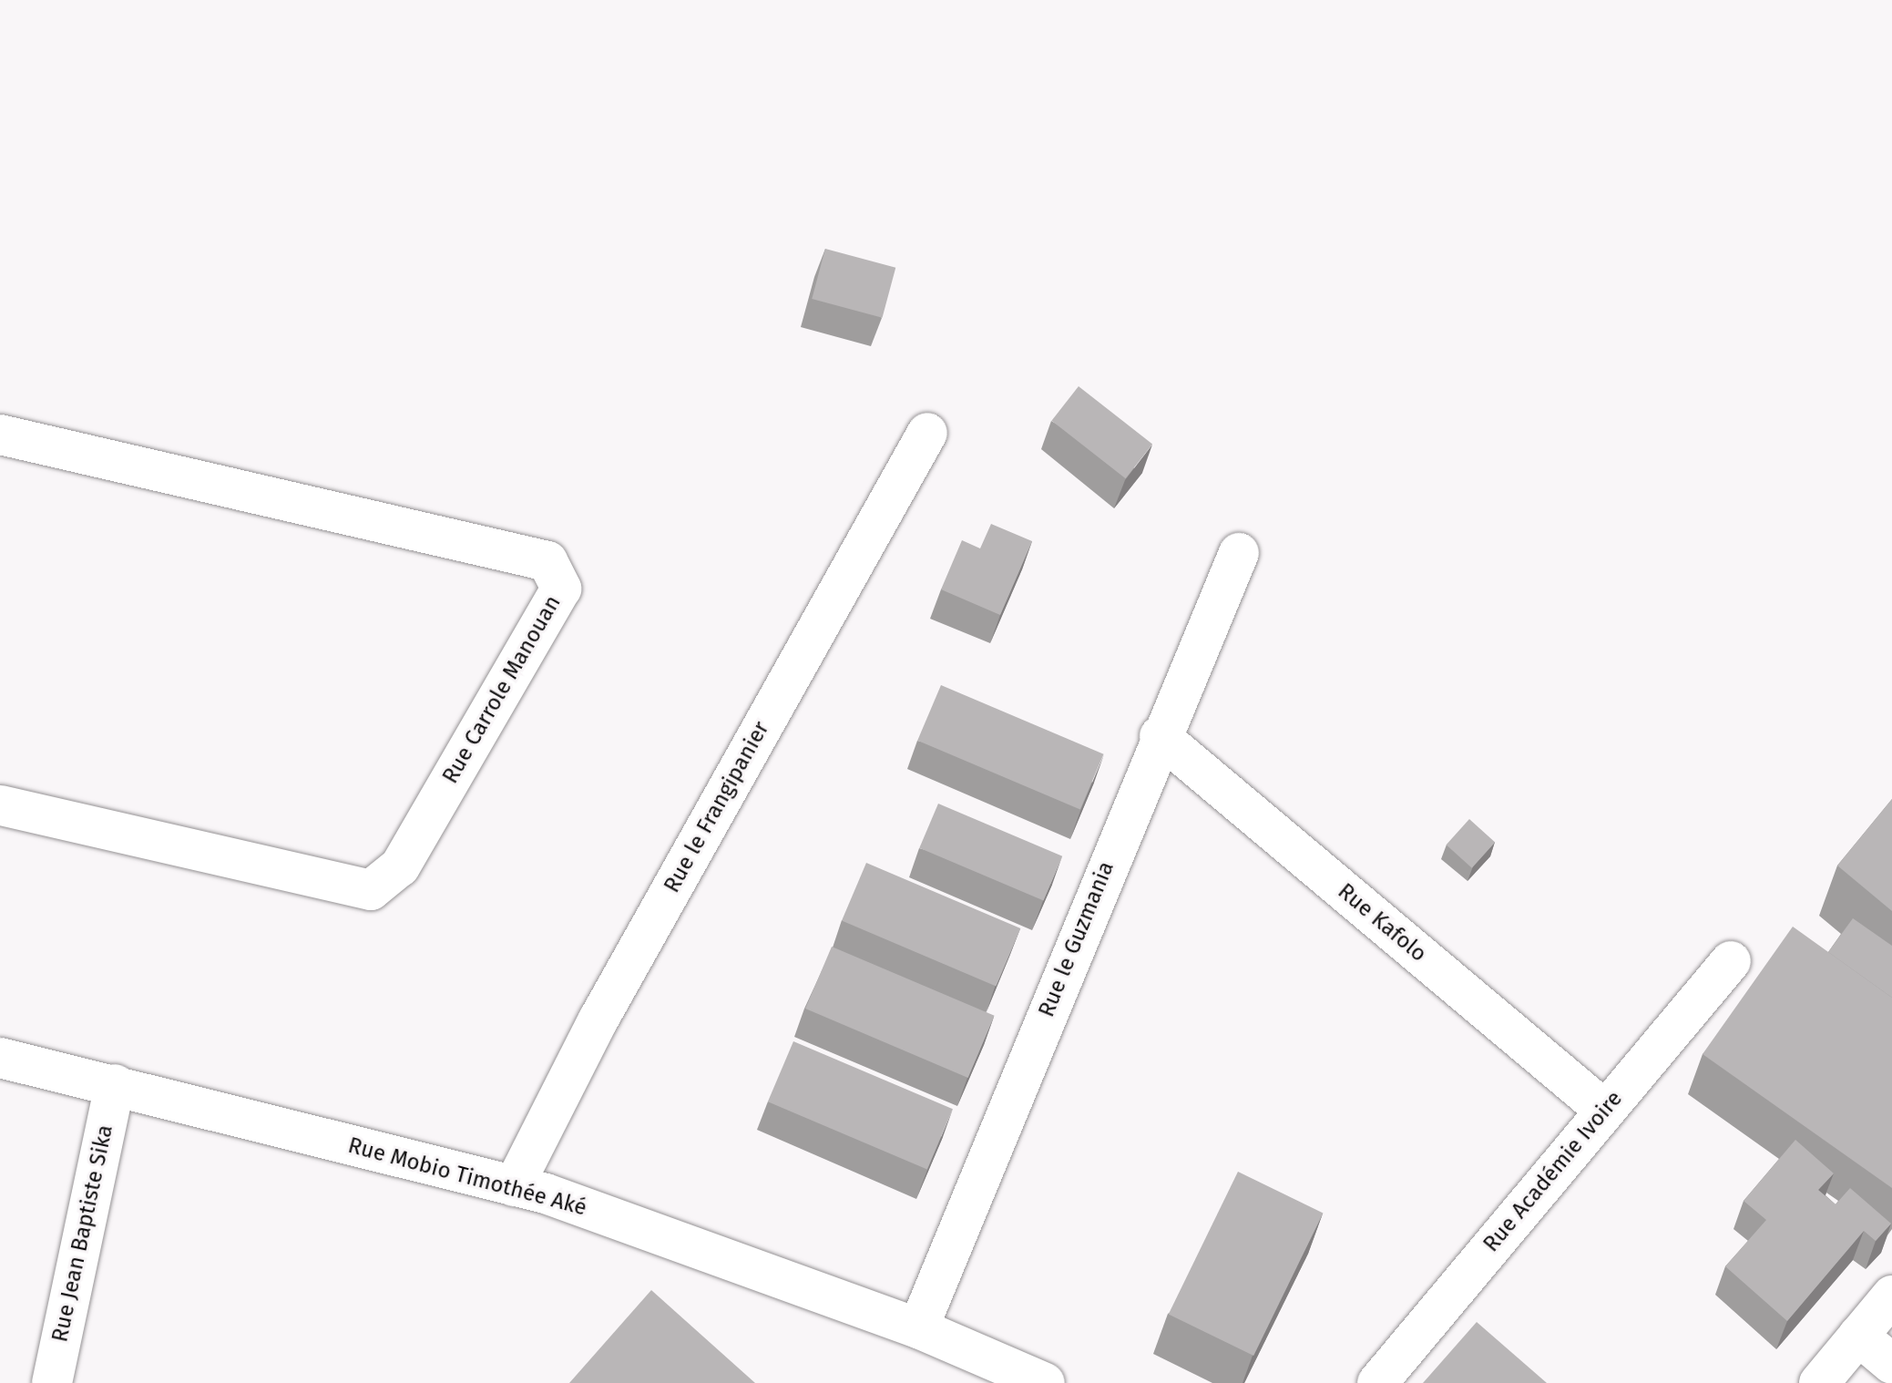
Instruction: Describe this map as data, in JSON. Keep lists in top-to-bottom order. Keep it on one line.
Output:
{"streets":{"street":["Rue Carrole Manouan","Rue le Frangipanier","Rue Kafolo","Rue le Guzmania","Rue Académie Ivoire","Rue Mobio Timothée Aké","Rue Jean Baptiste Sika"]},"crossings":[["Rue le Frangipanier","Rue Mobio Timothée Aké"],["Rue Kafolo","Rue le Guzmania"],["Rue Kafolo","Rue Académie Ivoire"],["Rue le Guzmania","Rue Mobio Timothée Aké"],["Rue Mobio Timothée Aké","Rue Jean Baptiste Sika"]]}
